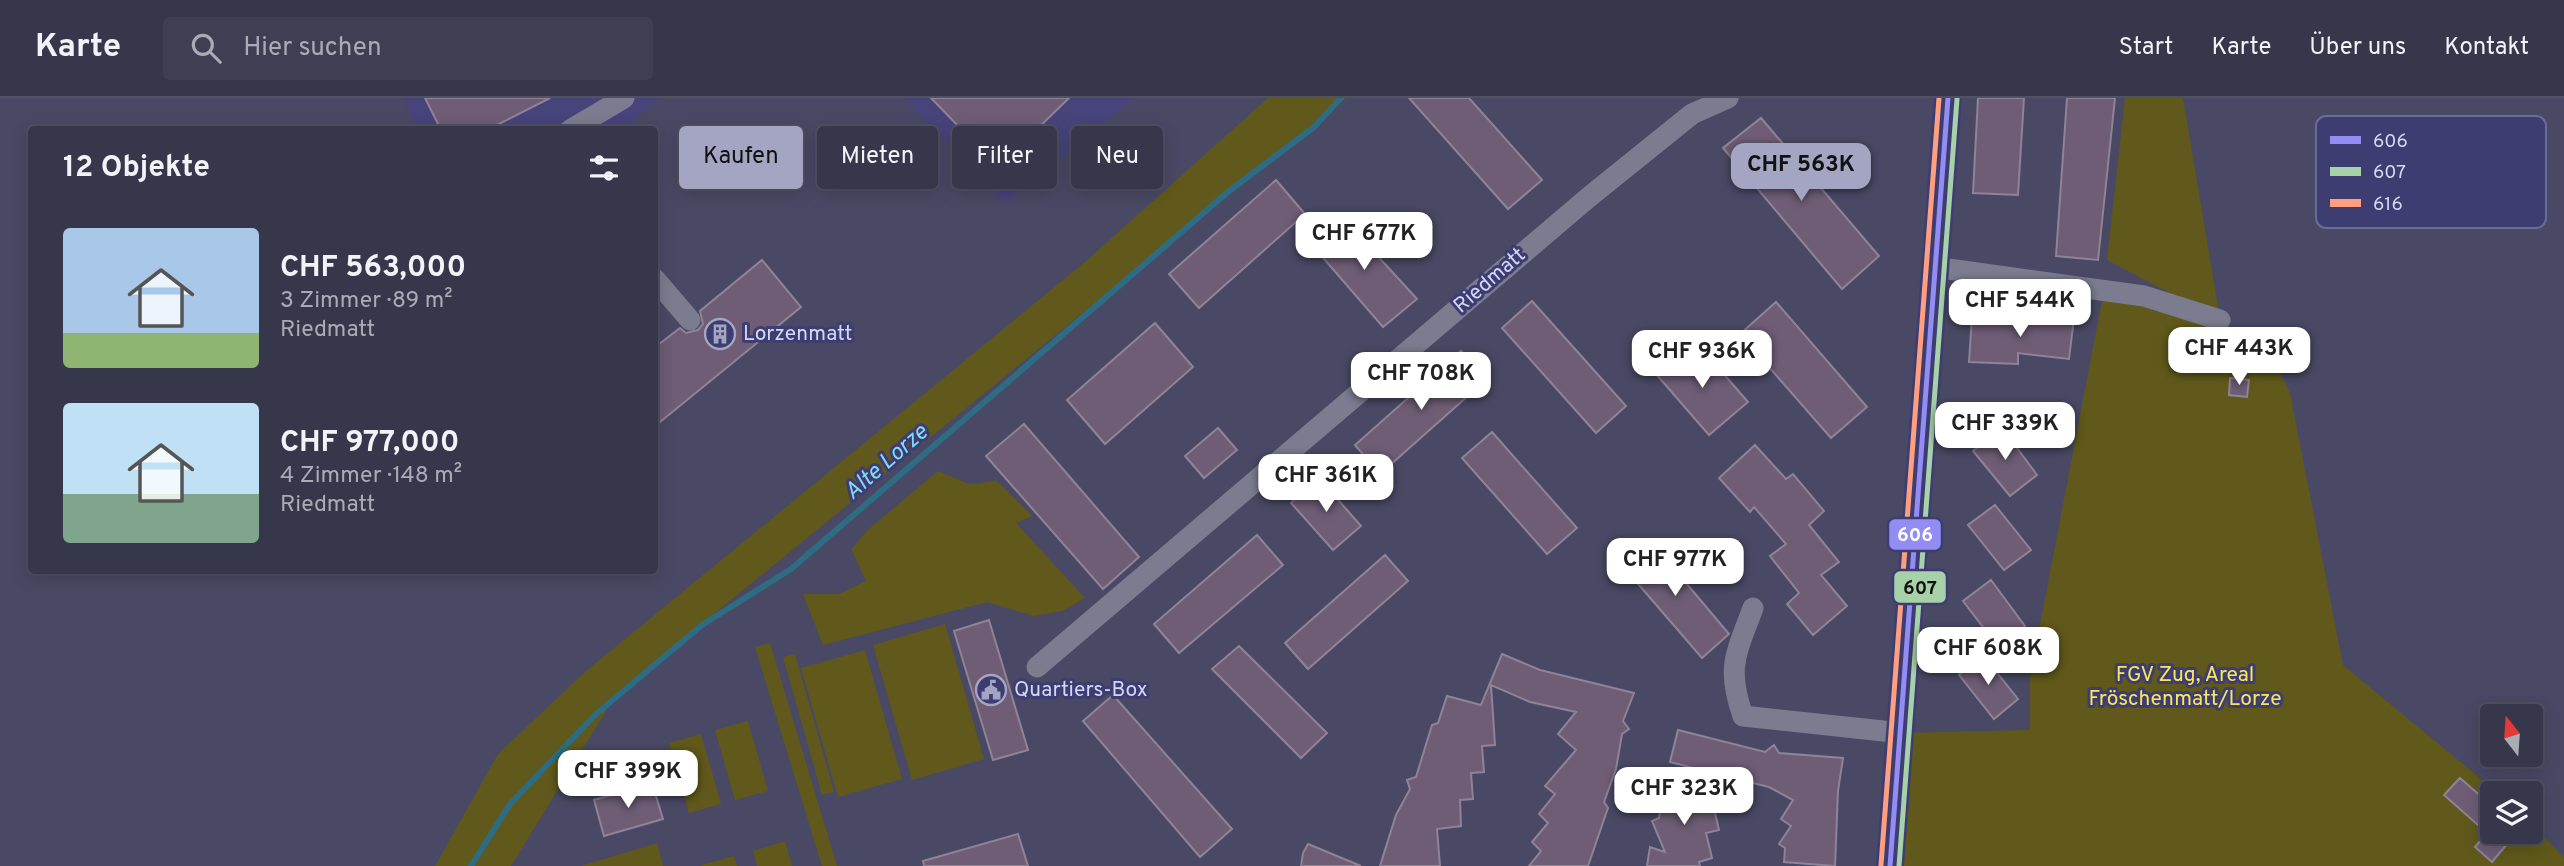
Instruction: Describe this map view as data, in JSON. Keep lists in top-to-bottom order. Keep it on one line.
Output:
{"streets":{"street":["Riedmatt"]},"water":["Alte Lorze"],"parks":["FGV Zug, Areal Fröschenmatt/Lorze"],"places":{"building":["Lorzenmatt"],"public building":["Quartiers-Box"]},"lines":["transit line 606","transit line 616","transit line 607"],"legend":["606","607","616"],"north":"top","page":{"header":"Karte","search":"Hier suchen","nav":["Start","Karte","Über uns","Kontakt"],"chip":["Kaufen","Mieten","Filter","Neu"],"heading":"12 Objekte","price":["CHF 563K","CHF 677K","CHF 544K","CHF 443K","CHF 936K","CHF 708K","CHF 339K","CHF 361K","CHF 977K","CHF 608K","CHF 399K","CHF 323K"],"list":[{"name":"CHF 563,000","note":"3 Zimmer · 89 m² · Riedmatt"},{"name":"CHF 977,000","note":"4 Zimmer · 148 m² · Riedmatt"}]}}
